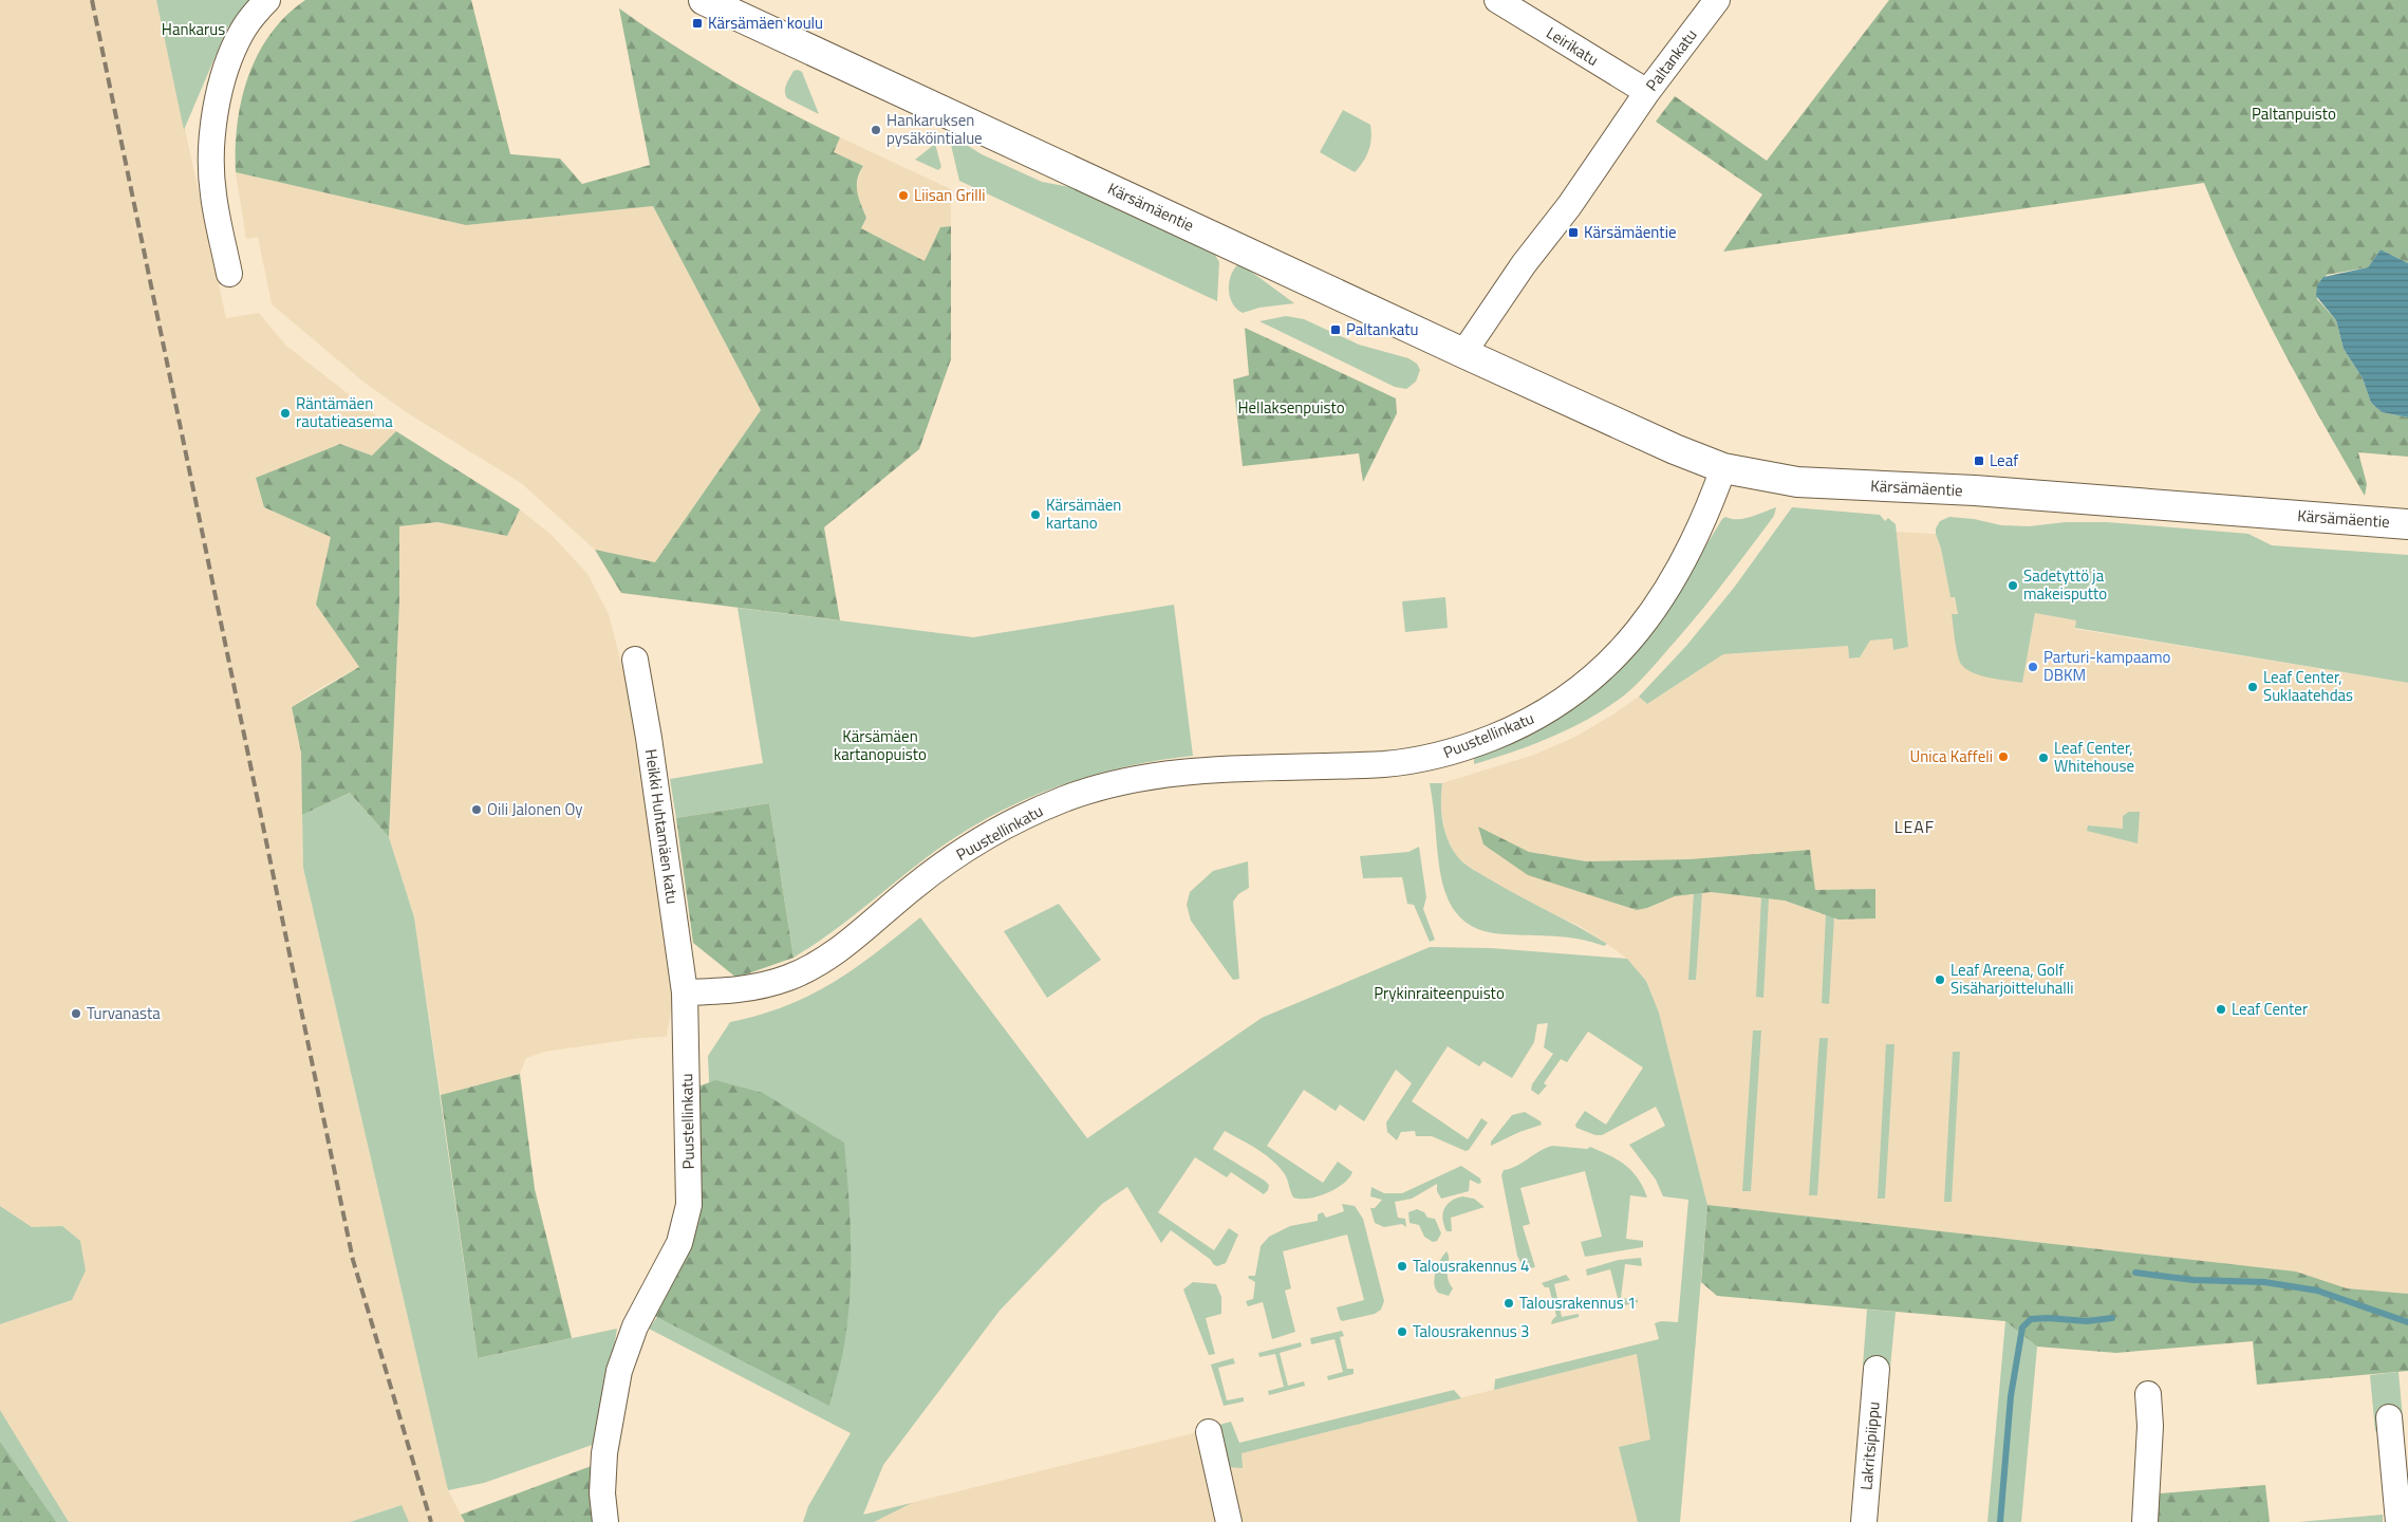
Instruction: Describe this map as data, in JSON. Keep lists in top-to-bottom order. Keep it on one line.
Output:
{"streets":{"street":["Leirikatu","Paltankatu","Kärsämäentie","Puustellinkatu","Heikki Huhtamäen katu","Lakritsipiippu"]},"crossings":[["Leirikatu","Paltankatu"],["Paltankatu","Kärsämäentie"],["Kärsämäentie","Puustellinkatu"],["Puustellinkatu","Heikki Huhtamäen katu"]],"districts":["LEAF"],"parks":["Hankarus","Paltanpuisto","Hellaksenpuisto","Kärsämäen kartanopuisto","Prykinraiteenpuisto"],"places":{"transit":["Kärsämäen koulu","Kärsämäentie","Paltankatu","Leaf"],"other":["Hankaruksen pysäköintialue","Liisan Grilli","Räntämäen rautatieasema","Kärsämäen kartano","Sadetyttö ja makeisputto","Parturi-kampaamo DBKM","Leaf Center, Suklaatehdas","Unica Kaffeli","Leaf Center, Whitehouse","Oili Jalonen Oy","Leaf Areena, Golf Sisäharjoitteluhalli","Leaf Center","Turvanasta","Talousrakennus 4","Talousrakennus 1","Talousrakennus 3"]}}
